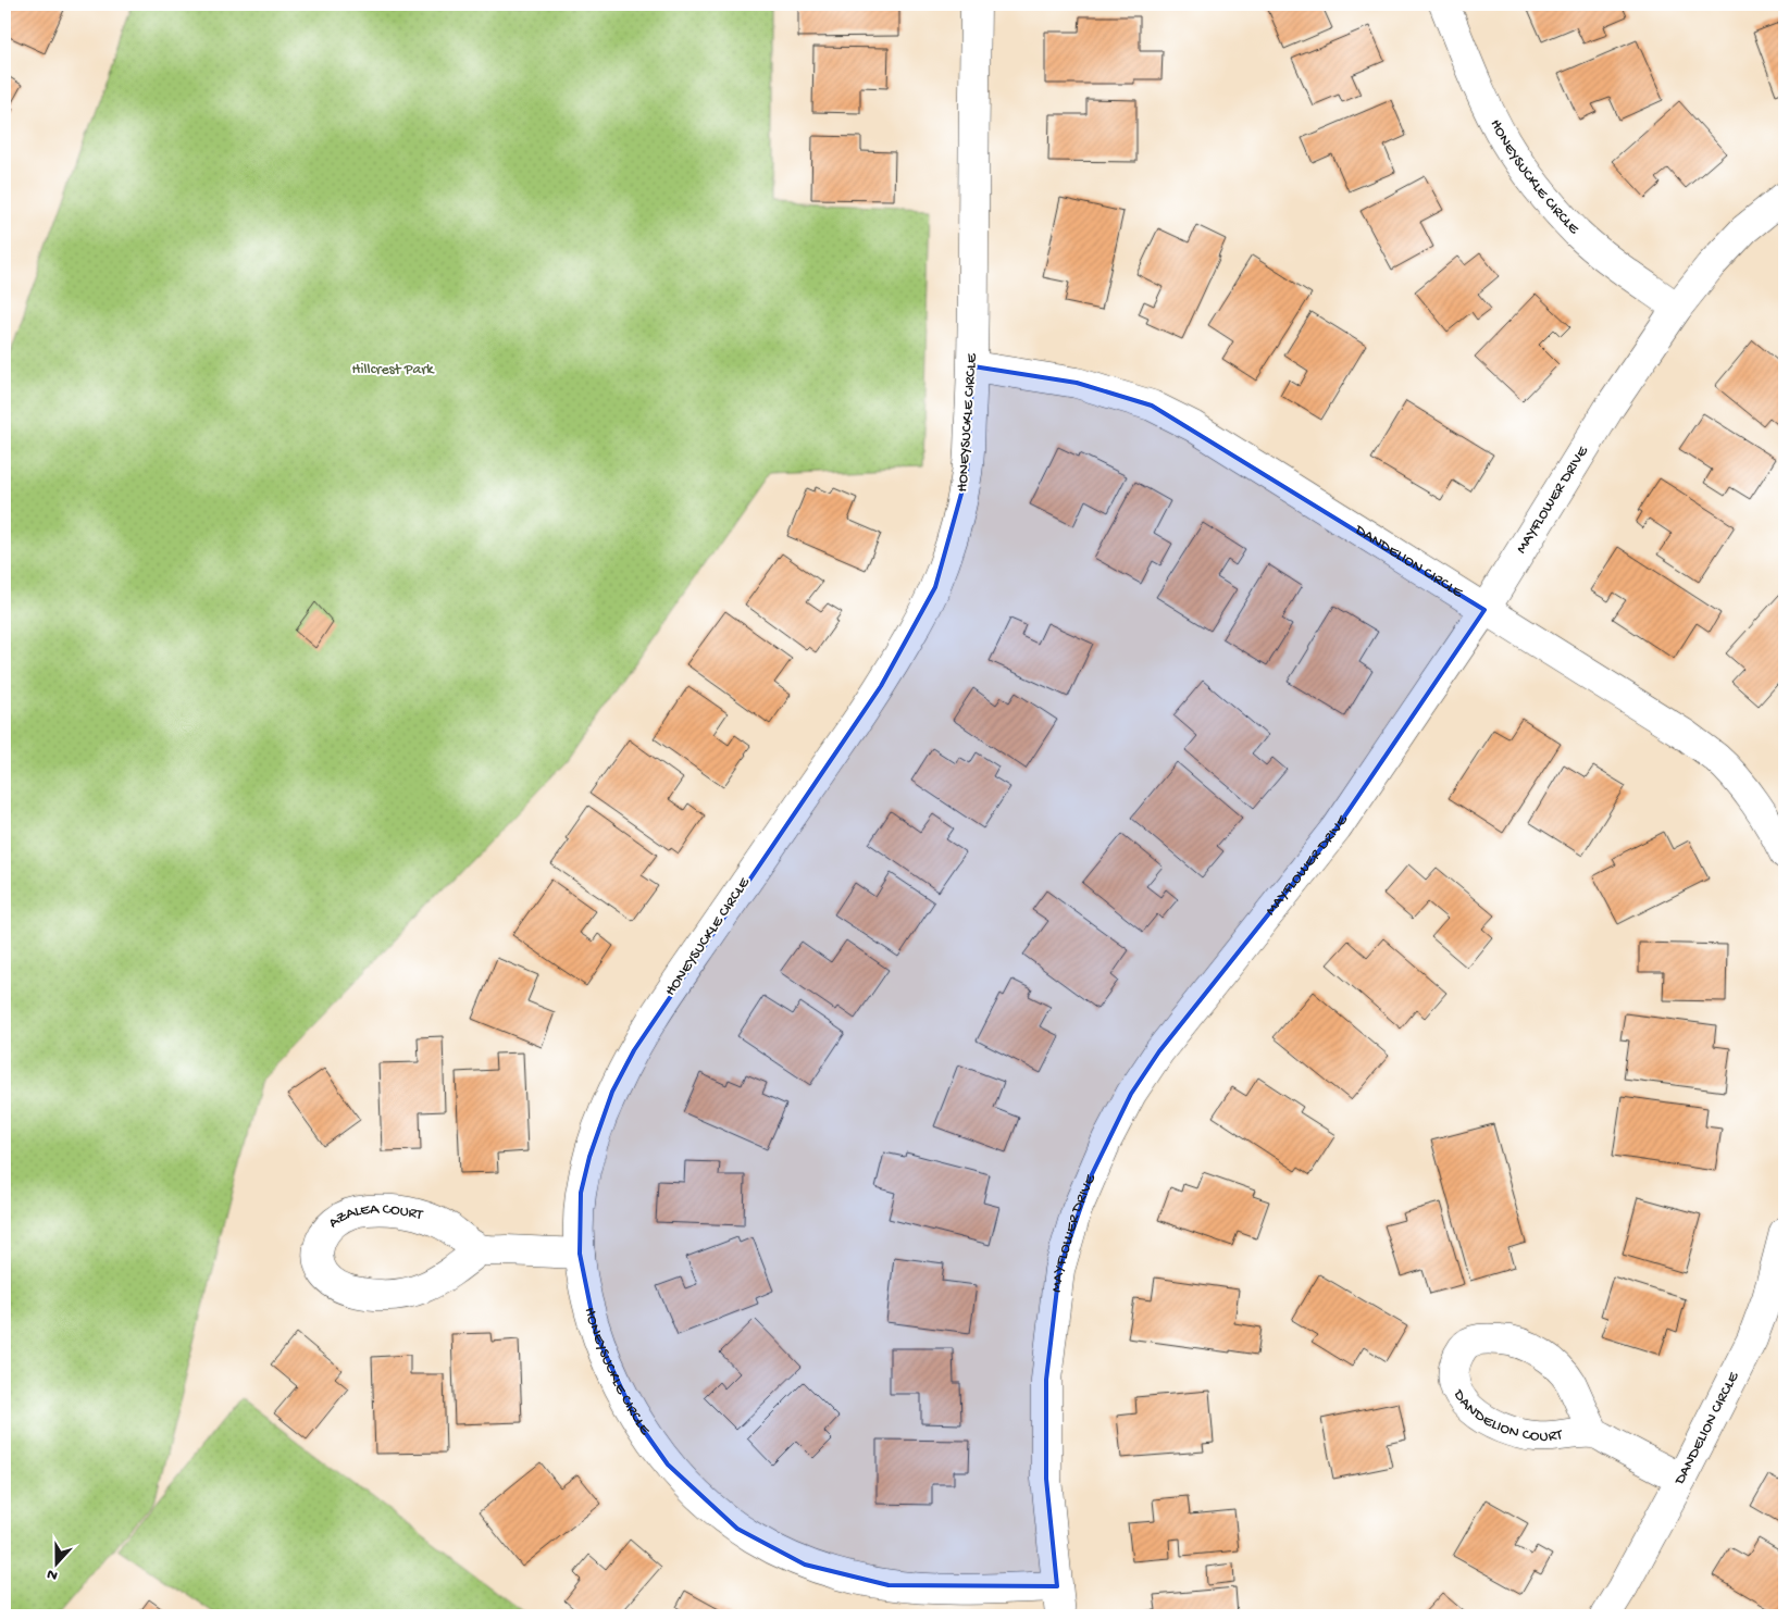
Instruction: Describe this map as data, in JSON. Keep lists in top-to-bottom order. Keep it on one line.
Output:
{"streets":{"street":["HONEYSUCKLE CIRCLE","MAYFLOWER DRIVE","DANDELION CIRCLE","AZALEA COURT","DANDELION COURT"]},"crossings":[["HONEYSUCKLE CIRCLE","MAYFLOWER DRIVE"],["HONEYSUCKLE CIRCLE","DANDELION CIRCLE"],["MAYFLOWER DRIVE","DANDELION CIRCLE"]],"parks":["Hillcrest Park"],"north":"bottom"}
